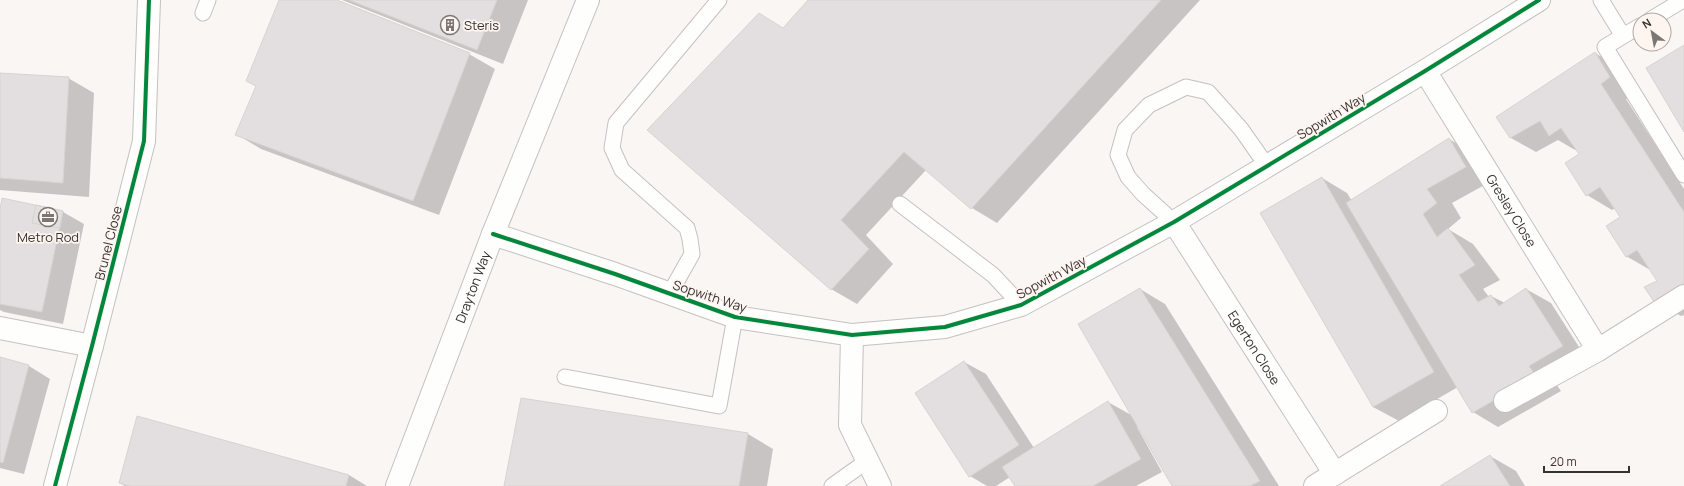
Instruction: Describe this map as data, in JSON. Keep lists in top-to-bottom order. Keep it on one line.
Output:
{"streets":{"street":["Sopwith Way","Gresley Close","Brunel Close","Drayton Way","Egerton Close"]},"crossings":[["Sopwith Way","Gresley Close"],["Sopwith Way","Drayton Way"],["Sopwith Way","Egerton Close"]],"places":{"building":["Steris"],"office":["Metro Rod"]},"scale_bar":"20 m","north":"top left"}
